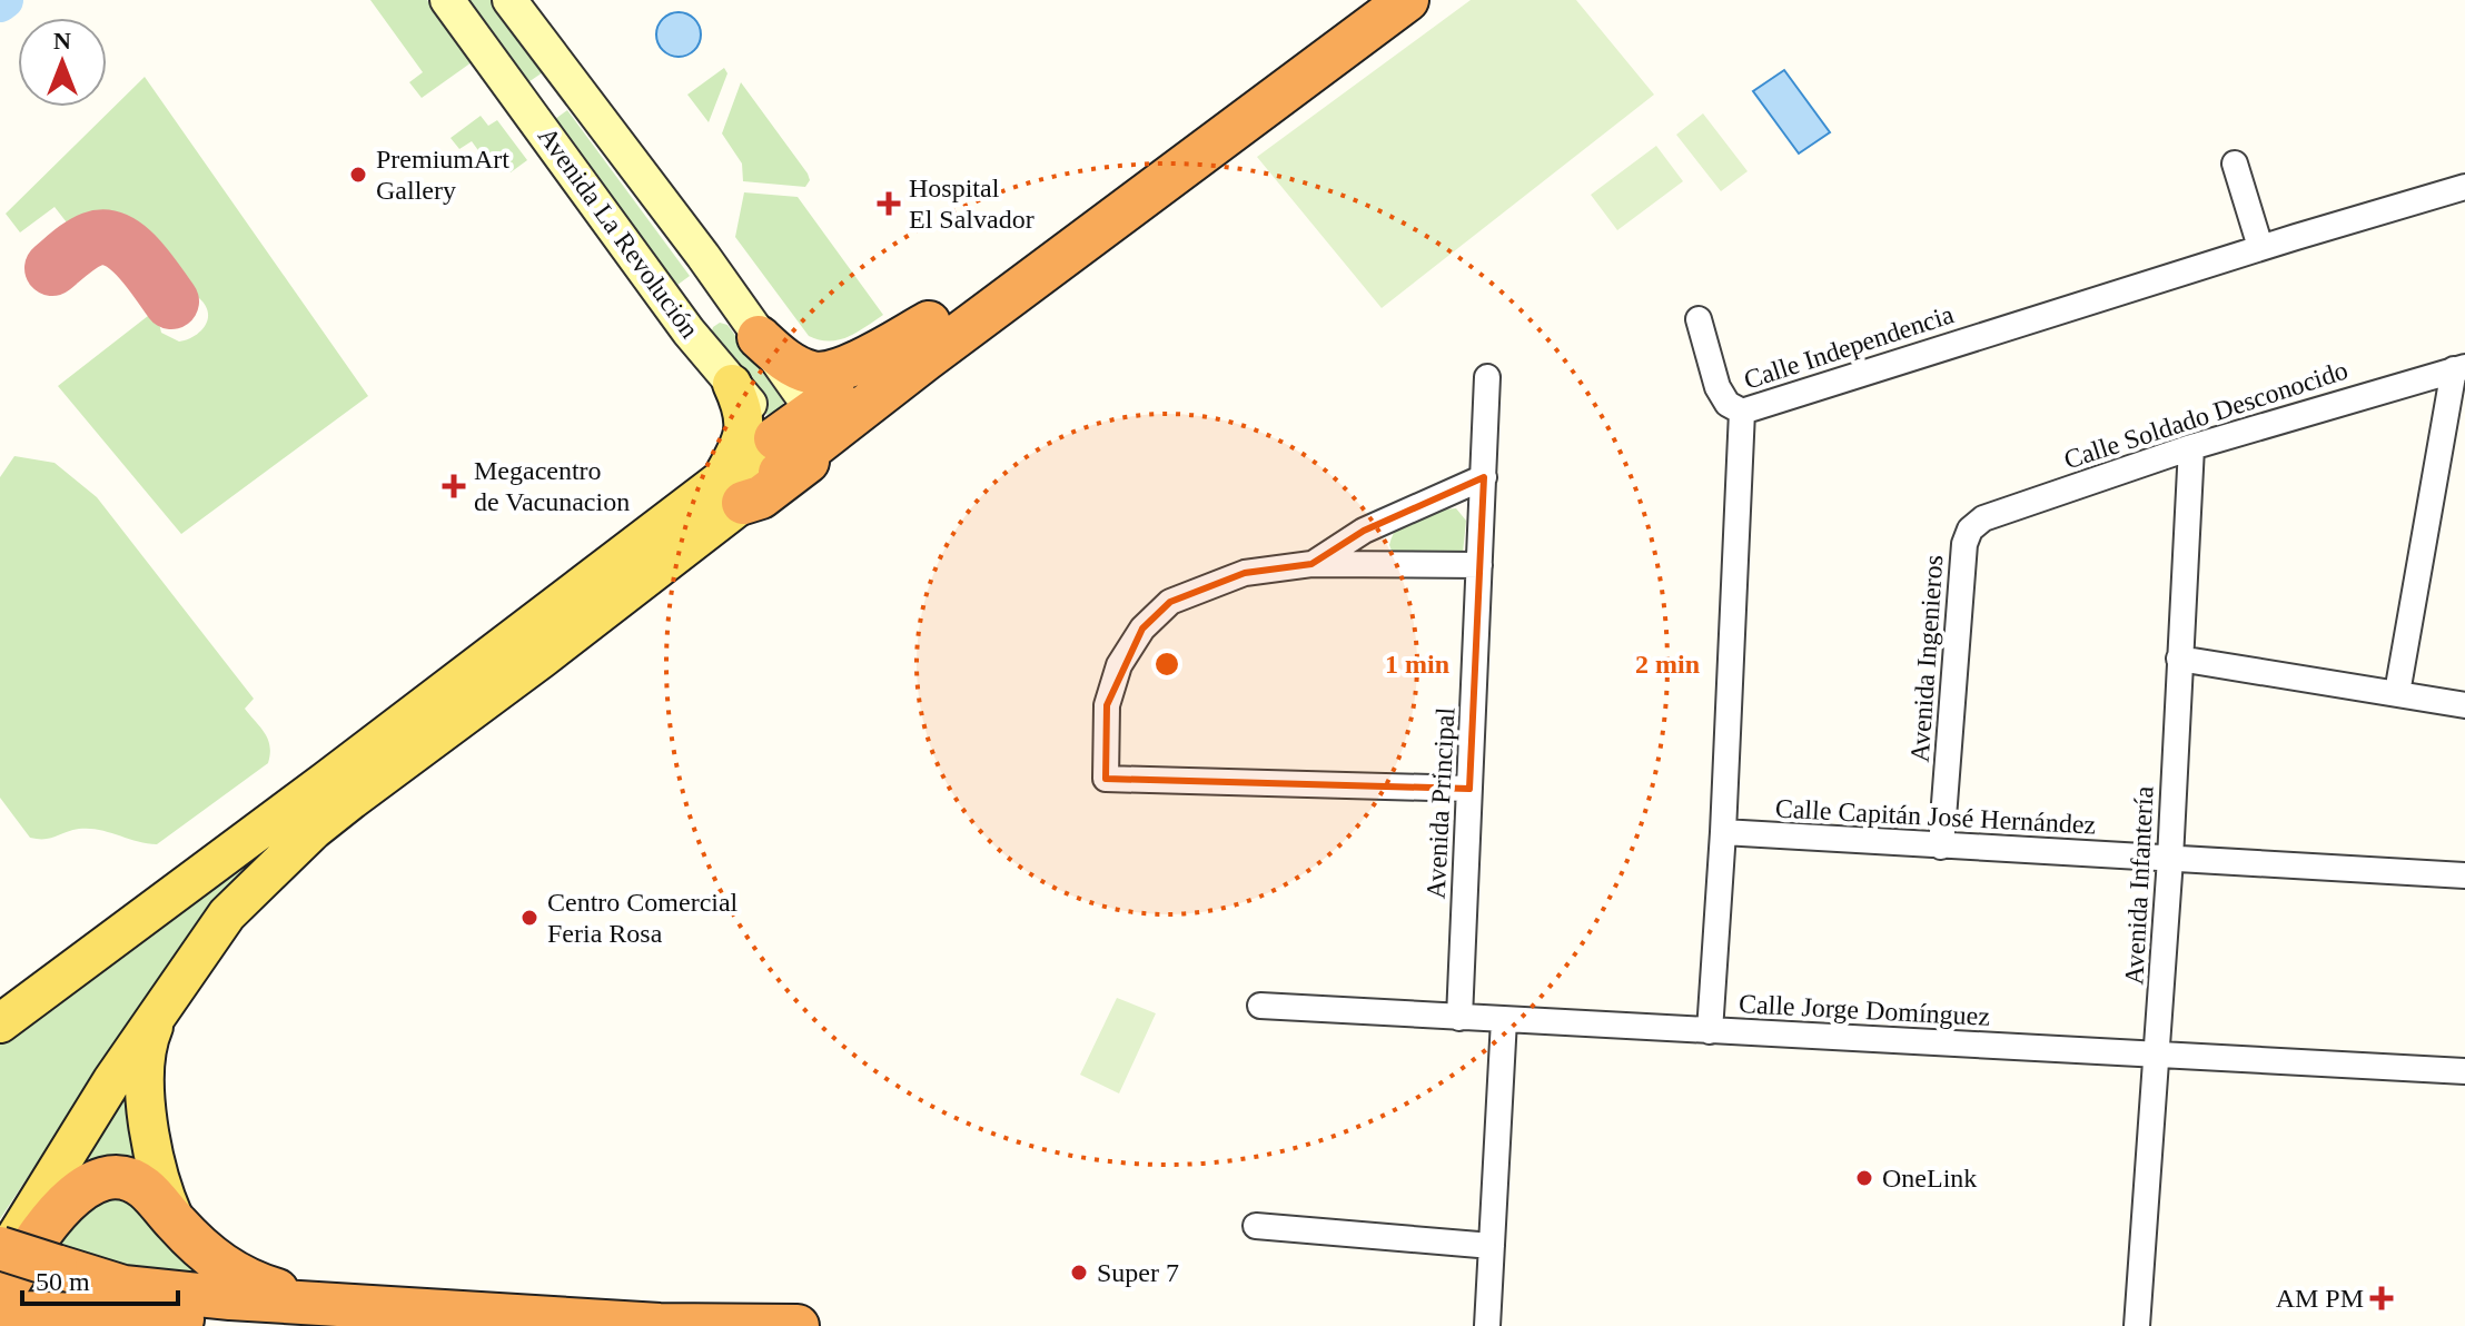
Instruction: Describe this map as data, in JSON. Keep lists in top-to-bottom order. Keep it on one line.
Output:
{"streets":{"main road":["Avenida La Revolución"],"street":["Calle Independencia","Calle Soldado Desconocido","Avenida Ingenieros","Avenida Principal","Calle Capitán José Hernández","Avenida Infantería","Calle Jorge Domínguez"]},"crossings":[["Calle Independencia","Calle Capitán José Hernández"],["Calle Independencia","Calle Jorge Domínguez"],["Calle Soldado Desconocido","Avenida Ingenieros"],["Calle Soldado Desconocido","Avenida Infantería"],["Avenida Ingenieros","Calle Capitán José Hernández"],["Avenida Principal","Calle Jorge Domínguez"],["Calle Capitán José Hernández","Avenida Infantería"],["Avenida Infantería","Calle Jorge Domínguez"]],"places":{"other":["PremiumArt Gallery","Centro Comercial Feria Rosa","OneLink","Super 7"],"health":["Hospital El Salvador","Megacentro de Vacunacion","AM PM"]},"scale_bar":"50 m","north":"top","rings":["1 min","2 min"]}
